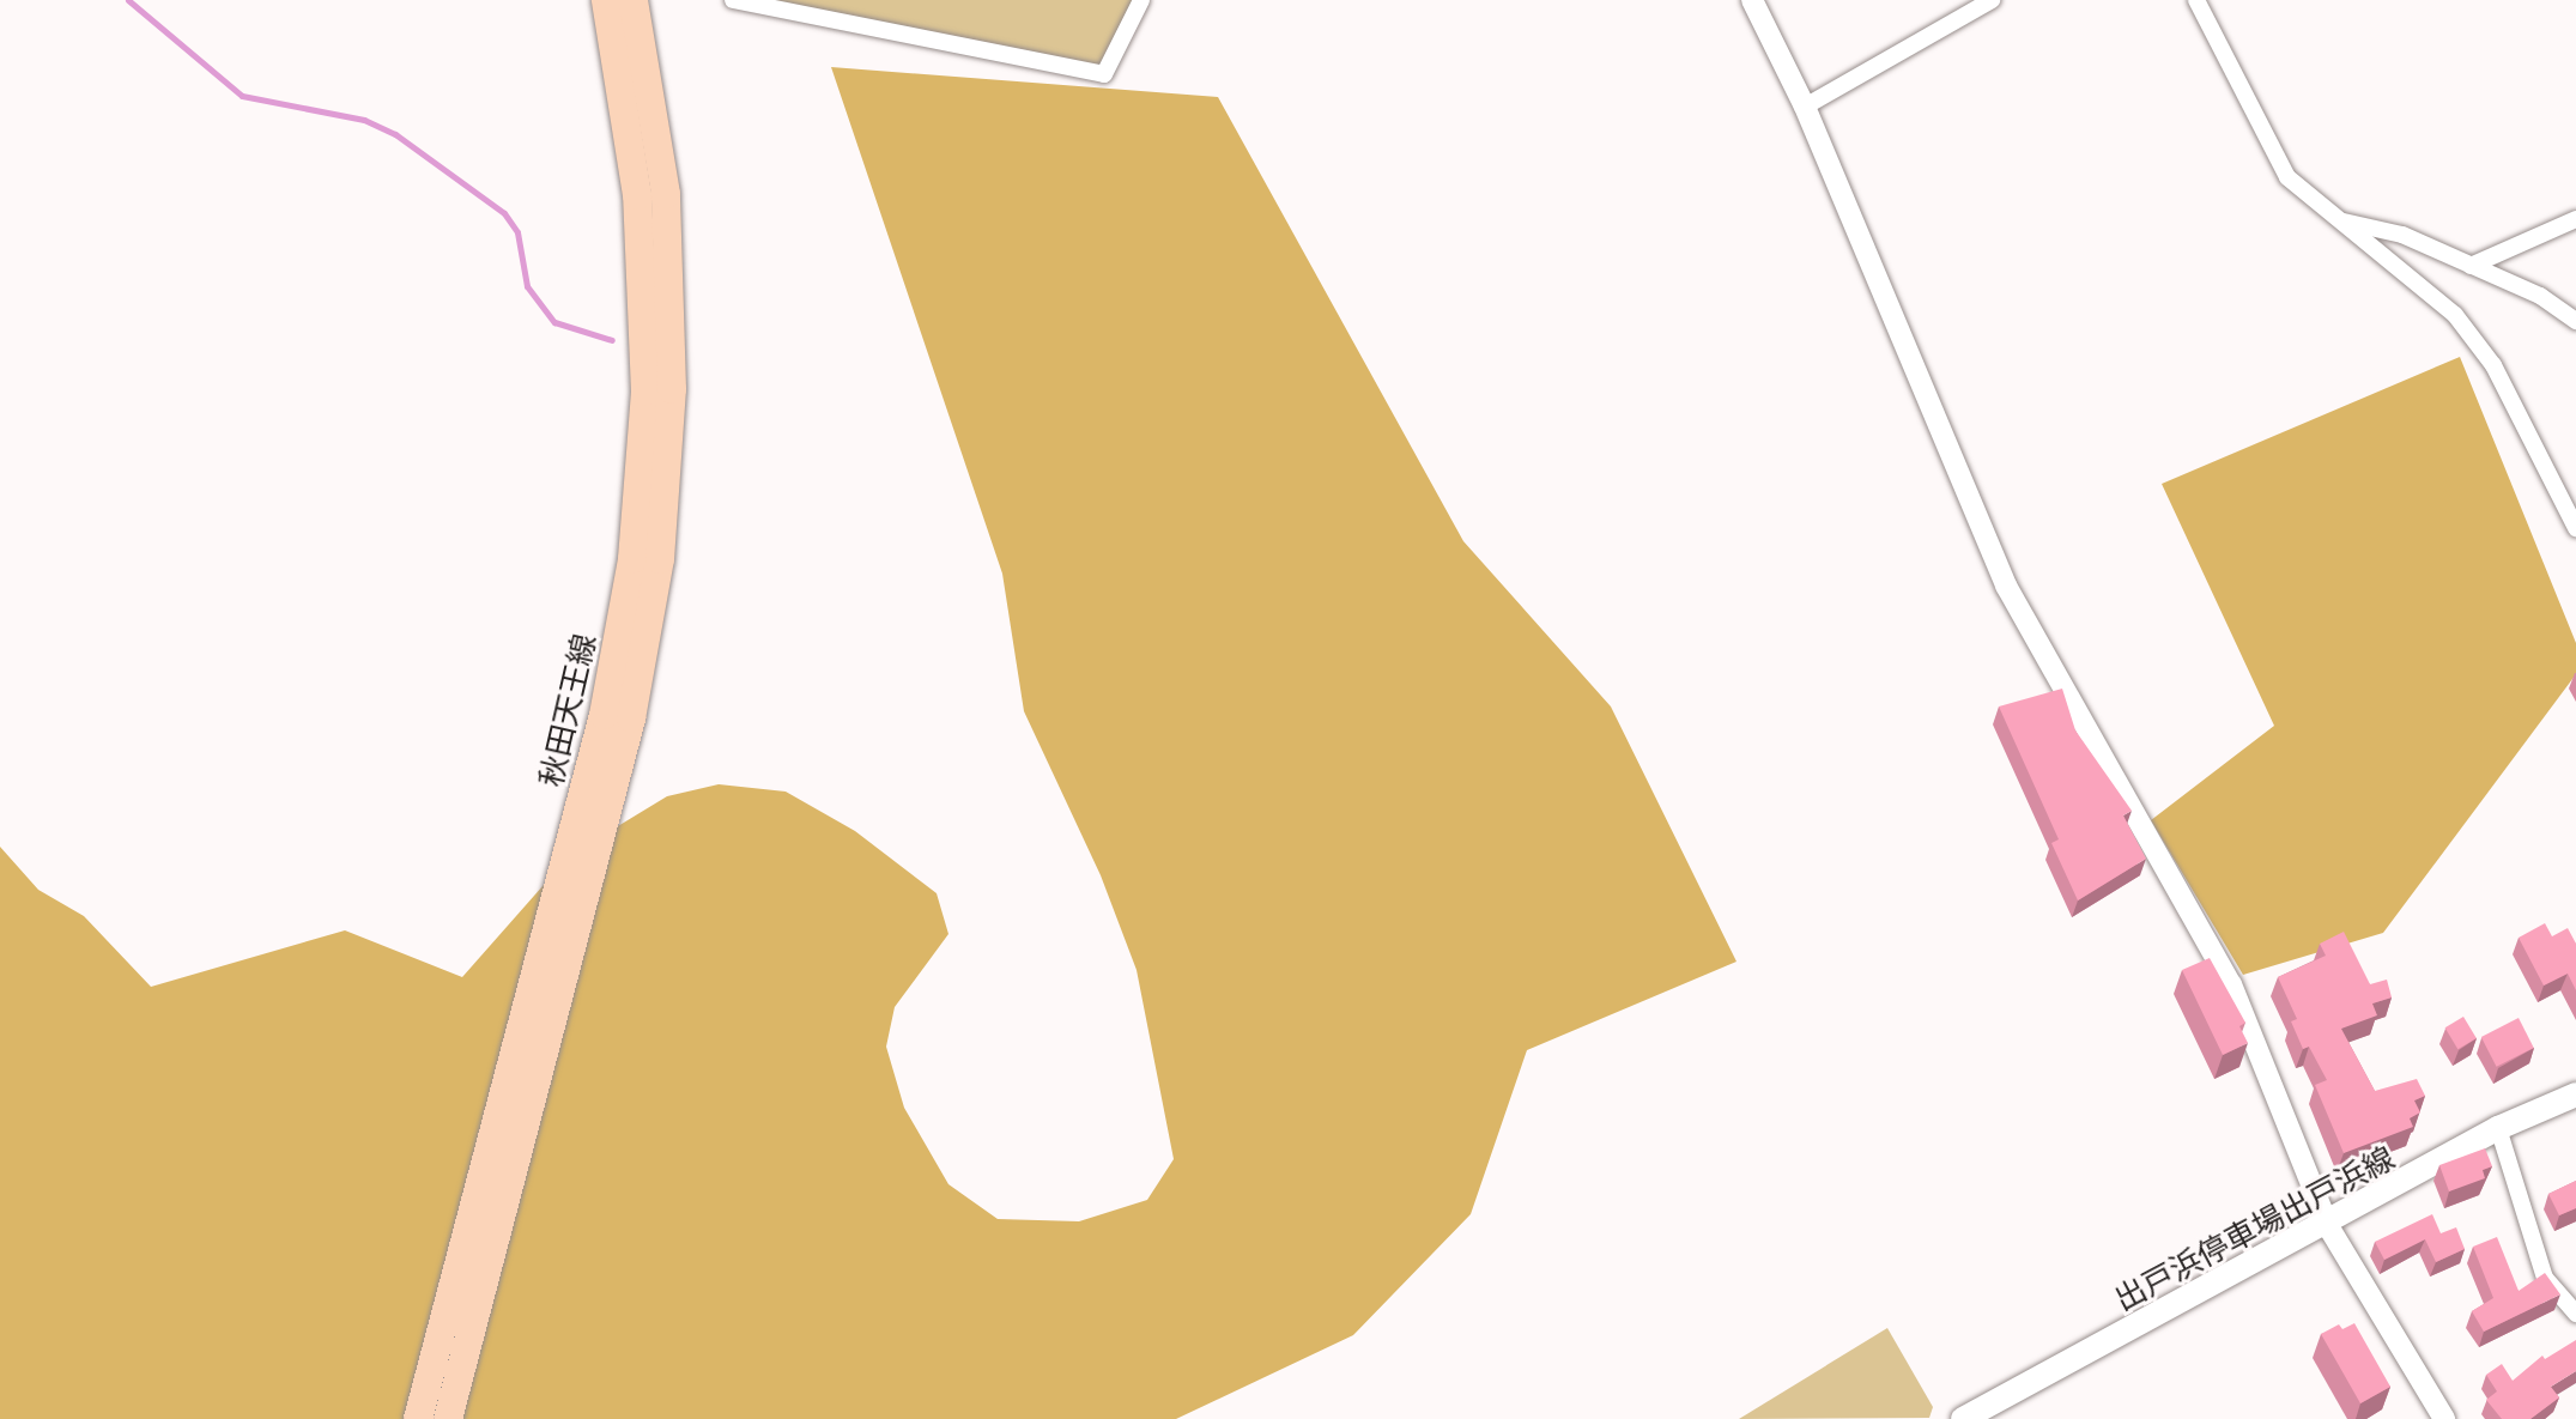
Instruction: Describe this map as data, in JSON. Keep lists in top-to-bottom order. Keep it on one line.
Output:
{"streets":{"main road":["秋田天王線","出戸浜停車場出戸浜線"]}}
